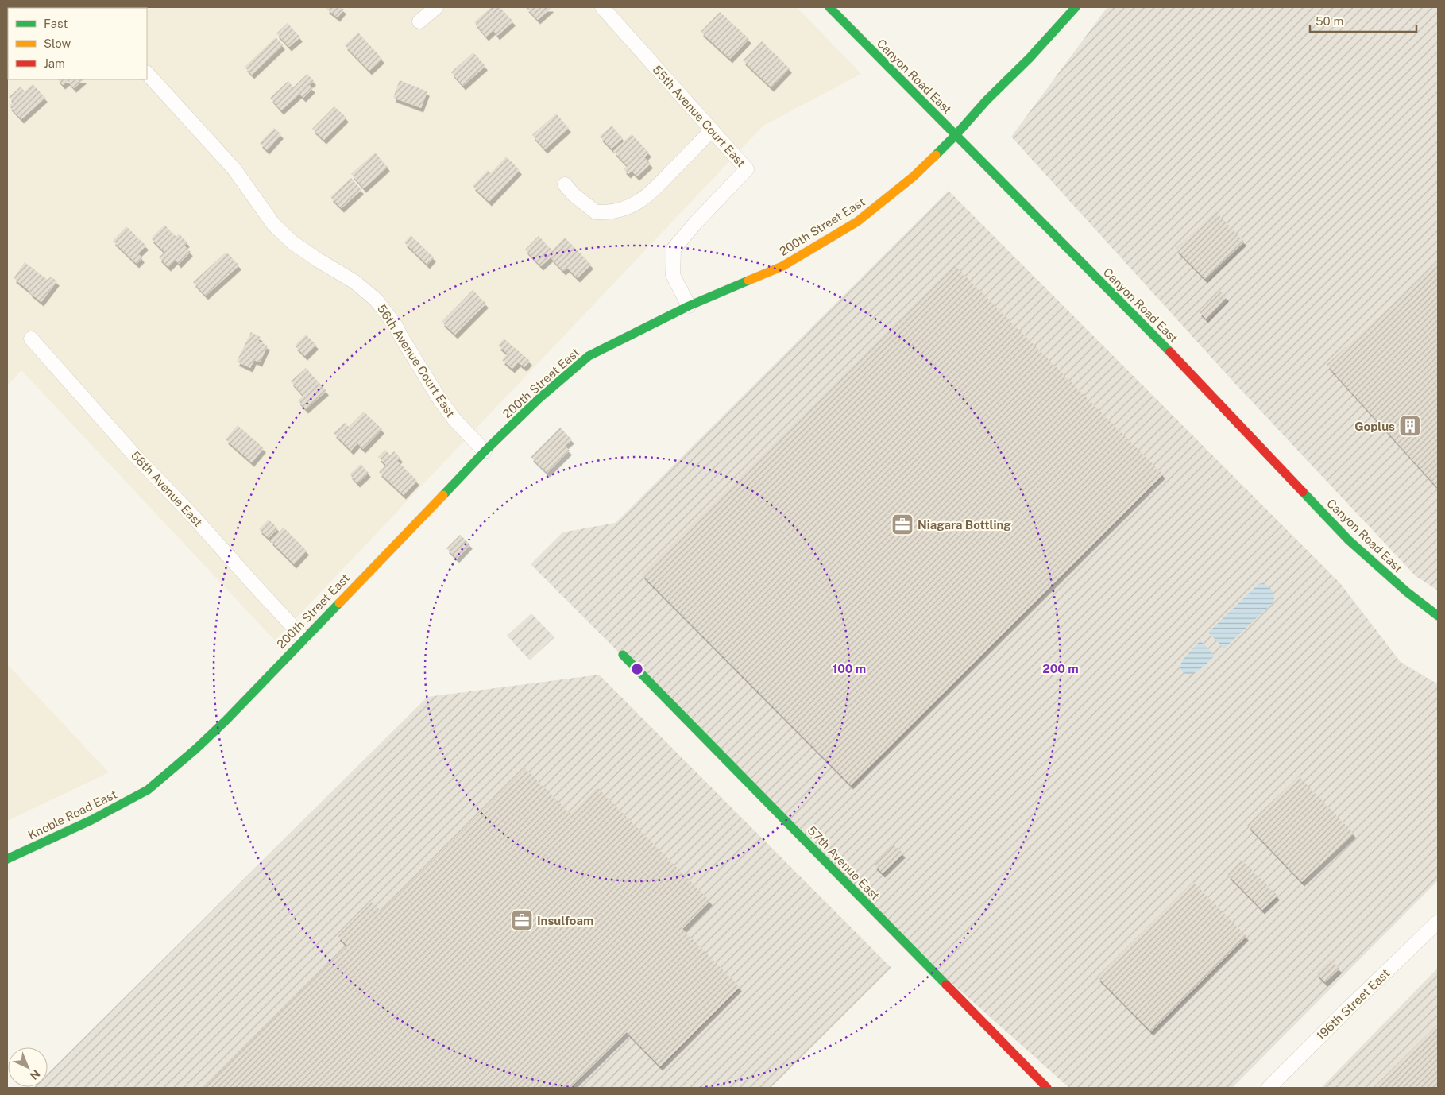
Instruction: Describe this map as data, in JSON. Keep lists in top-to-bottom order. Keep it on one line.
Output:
{"streets":{"street":["Canyon Road East","55th Avenue Court East","200th Street East","56th Avenue Court East","58th Avenue East","Knoble Road East","57th Avenue East","196th Street East"]},"crossings":[["Canyon Road East","200th Street East"],["55th Avenue Court East","200th Street East"],["200th Street East","56th Avenue Court East"],["200th Street East","58th Avenue East"],["200th Street East","Knoble Road East"]],"places":{"building":["Goplus"],"office":["Niagara Bottling","Insulfoam"]},"legend":["Fast","Slow","Jam"],"scale_bar":"50 m","north":"bottom right","rings":["100 m","200 m"]}
